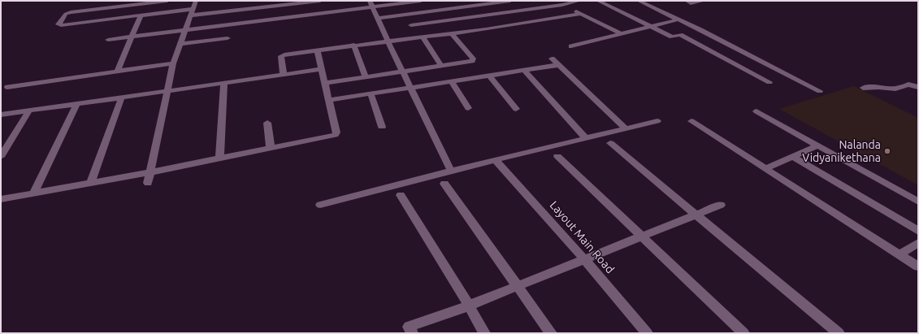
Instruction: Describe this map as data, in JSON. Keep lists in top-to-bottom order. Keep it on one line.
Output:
{"streets":{"street":["Layout Main Road"]},"places":["Nalanda Vidyanikethana"]}
